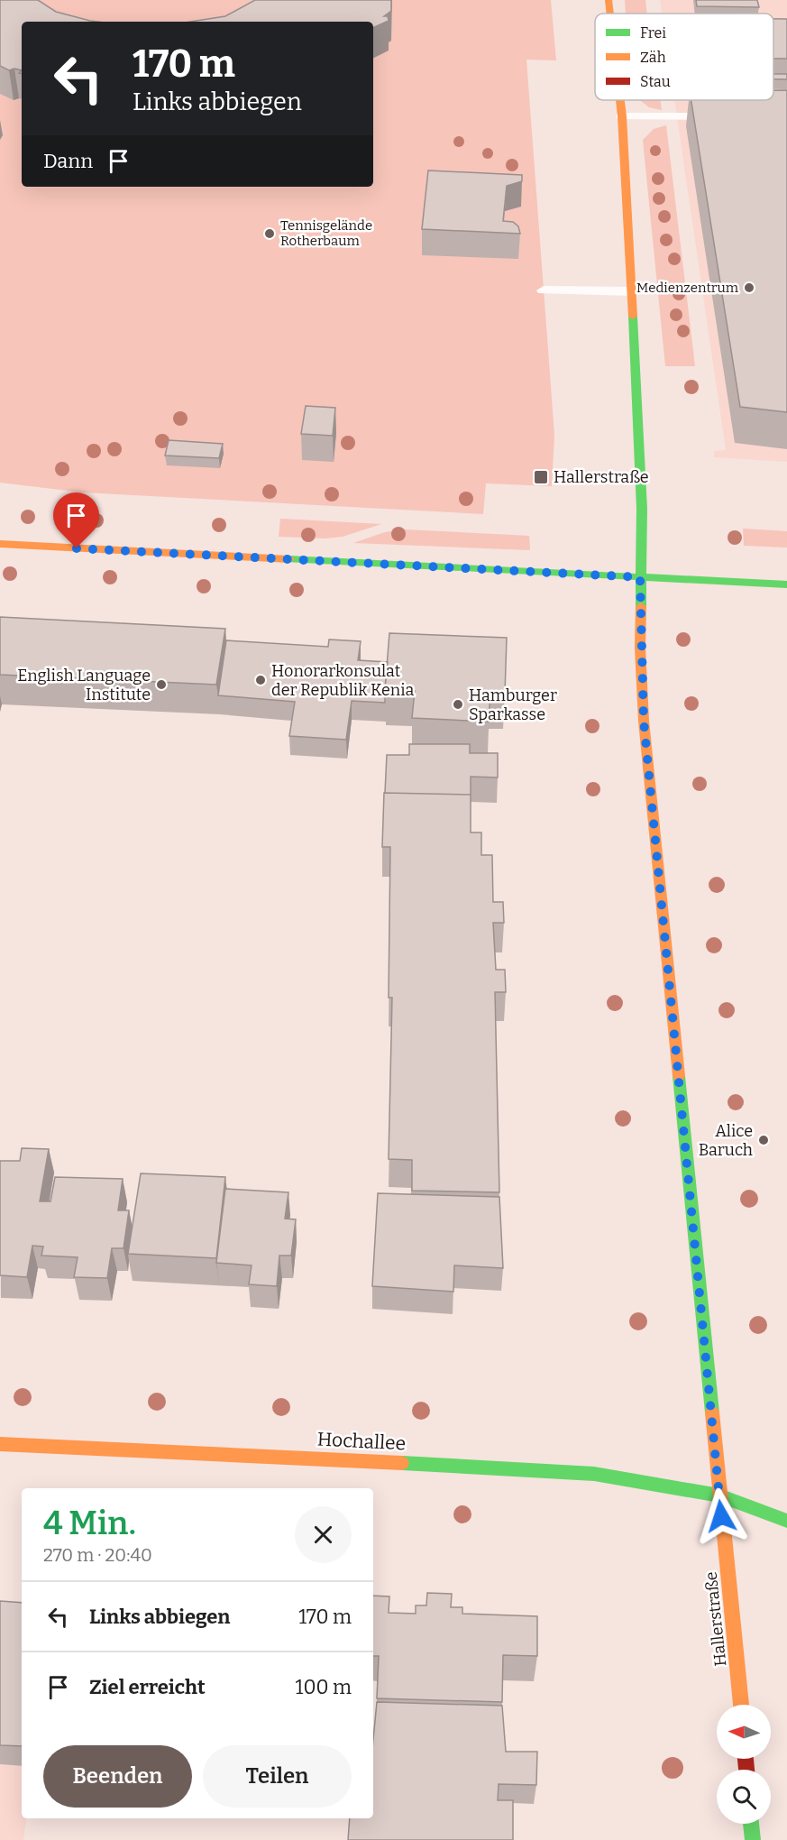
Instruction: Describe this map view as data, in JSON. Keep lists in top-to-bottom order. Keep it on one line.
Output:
{"streets":{"main road":["Hochallee","Hallerstraße"]},"crossings":[["Hochallee","Hallerstraße"]],"places":{"other":["Tennisgelände Rotherbaum","Medienzentrum","Honorarkonsulat der Republik Kenia","English Language Institute","Hamburger Sparkasse","Alice Baruch"],"transit":["Hallerstraße"]},"legend":["Frei","Zäh","Stau"],"north":"left","page":{"turn":["170 m","Links abbiegen"],"then":"Dann","heading":["4 Min.","270 m · 20:40"],"list":[{"name":"Links abbiegen","value":"170 m"},{"name":"Ziel erreicht","value":"100 m"}],"buttons":["Beenden","Teilen"]}}
